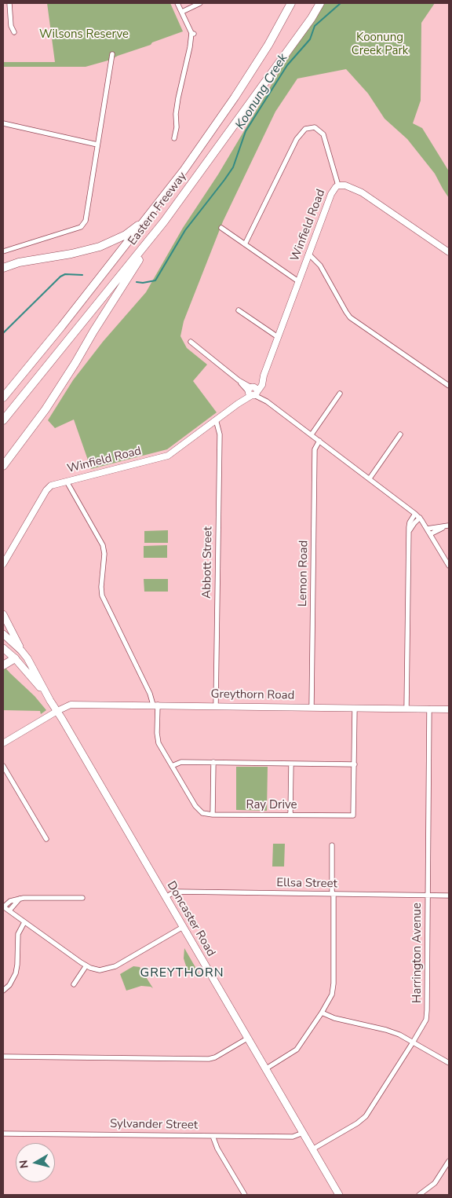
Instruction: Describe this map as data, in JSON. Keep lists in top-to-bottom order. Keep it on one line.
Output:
{"streets":{"highway":["Eastern Freeway"],"main road":["Doncaster Road"],"street":["Winfield Road","Abbott Street","Lemon Road","Greythorn Road","Ray Drive","Ellsa Street","Harrington Avenue","Sylvander Street"]},"crossings":[["Winfield Road","Abbott Street"],["Abbott Street","Greythorn Road"],["Lemon Road","Greythorn Road"],["Greythorn Road","Ray Drive"],["Greythorn Road","Doncaster Road"],["Greythorn Road","Harrington Avenue"],["Ellsa Street","Doncaster Road"],["Ellsa Street","Harrington Avenue"],["Doncaster Road","Harrington Avenue"],["Doncaster Road","Sylvander Street"]],"districts":["GREYTHORN"],"water":["Koonung Creek"],"parks":["Wilsons Reserve","Koonung Creek Park"],"north":"left"}
